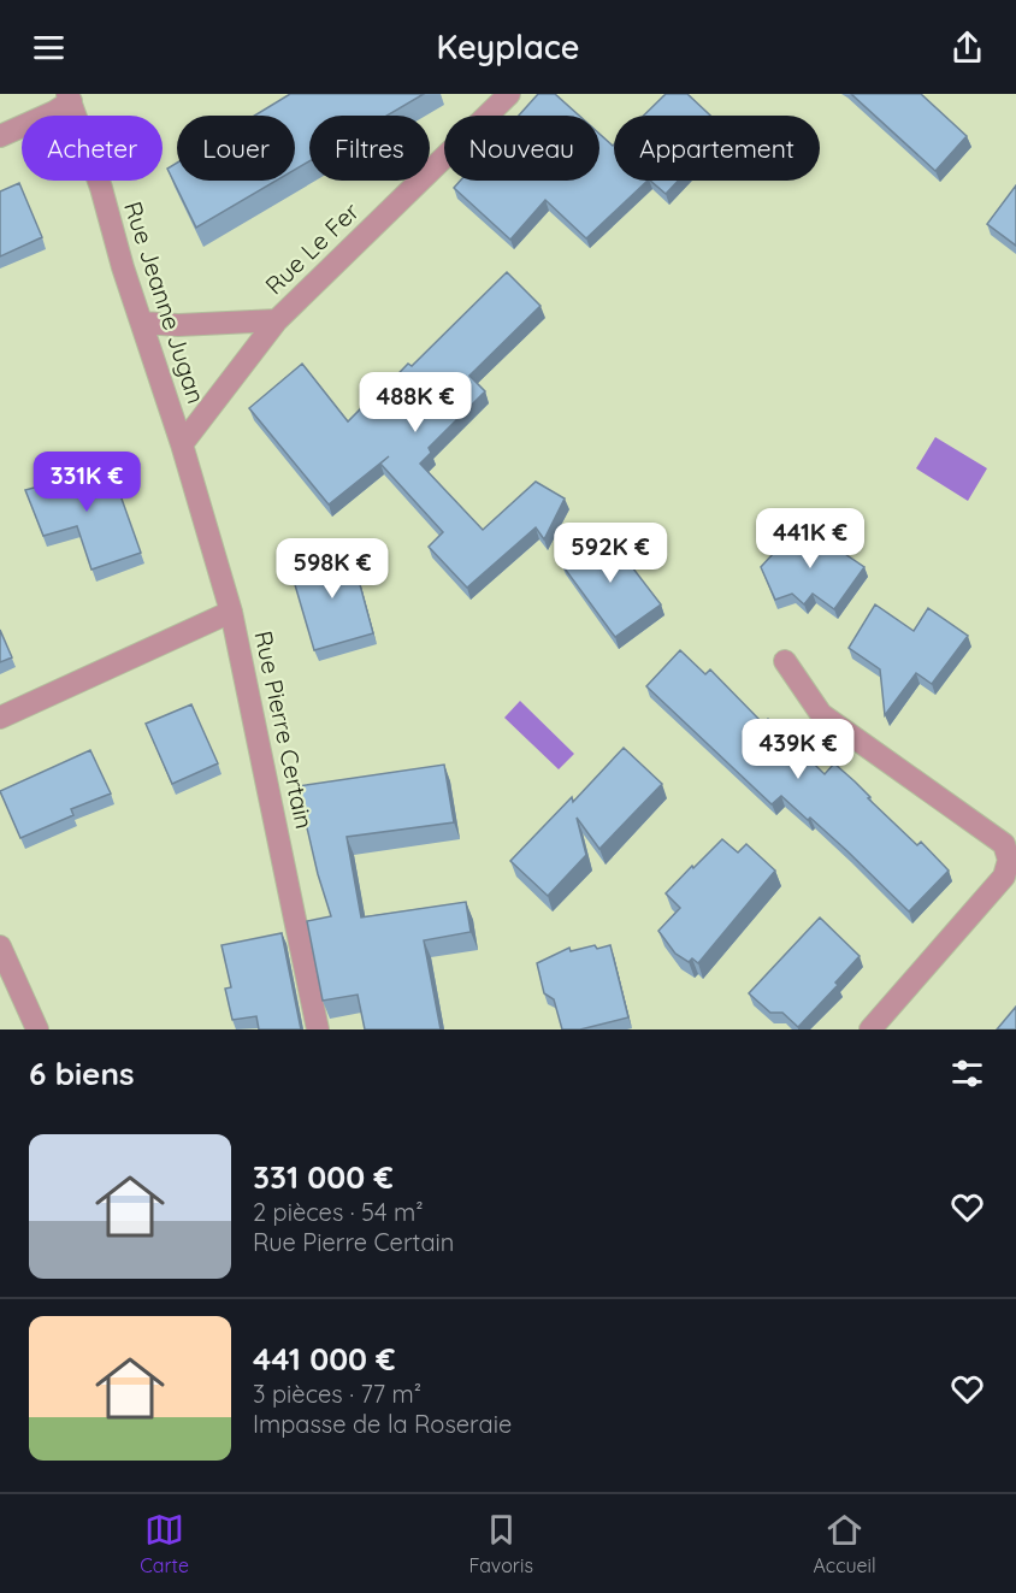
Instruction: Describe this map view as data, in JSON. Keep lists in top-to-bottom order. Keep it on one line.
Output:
{"streets":{"street":["Rue Le Fer","Rue Jeanne Jugan","Rue Pierre Certain"]},"crossings":[["Rue Le Fer","Rue Jeanne Jugan"],["Rue Le Fer","Rue Pierre Certain"],["Rue Jeanne Jugan","Rue Pierre Certain"]],"page":{"header":"Keyplace","chip":["Acheter","Louer","Filtres","Nouveau","Appartement"],"price":["488K €","331K €","441K €","592K €","598K €","439K €"],"heading":"6 biens","list":[{"name":"331 000 €","note":"2 pièces · 54 m² · Rue Pierre Certain"},{"name":"441 000 €","note":"3 pièces · 77 m² · Impasse de la Roseraie"}],"tabs":["Carte","Favoris","Accueil"]}}
